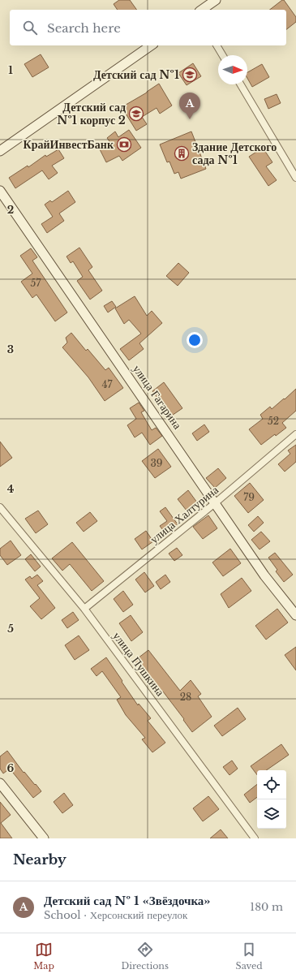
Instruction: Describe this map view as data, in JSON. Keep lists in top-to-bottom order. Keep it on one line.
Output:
{"streets":{"street":["улица Гагарина","улица Халтурина","улица Пушкина"]},"crossings":[["улица Гагарина","улица Халтурина"],["улица Халтурина","улица Пушкина"]],"places":{"school or university":["Детский сад №1","Детский сад №1 корпус 2"],"bank":["КрайИнвестБанк"],"building":["Здание Детского сада №1"]},"house_numbers":["57","47","52","39","79","28"],"north":"right","page":{"search":"Search here","pins":"A","heading":"Nearby","list":[{"mark":"A","name":"Детский сад № 1 «Звёздочка»","note":"School · Херсонский переулок","value":"180 m"}],"nav":["Map","Directions","Saved"]},"grid":{"rows":["1","2","3","4","5","6"]}}
